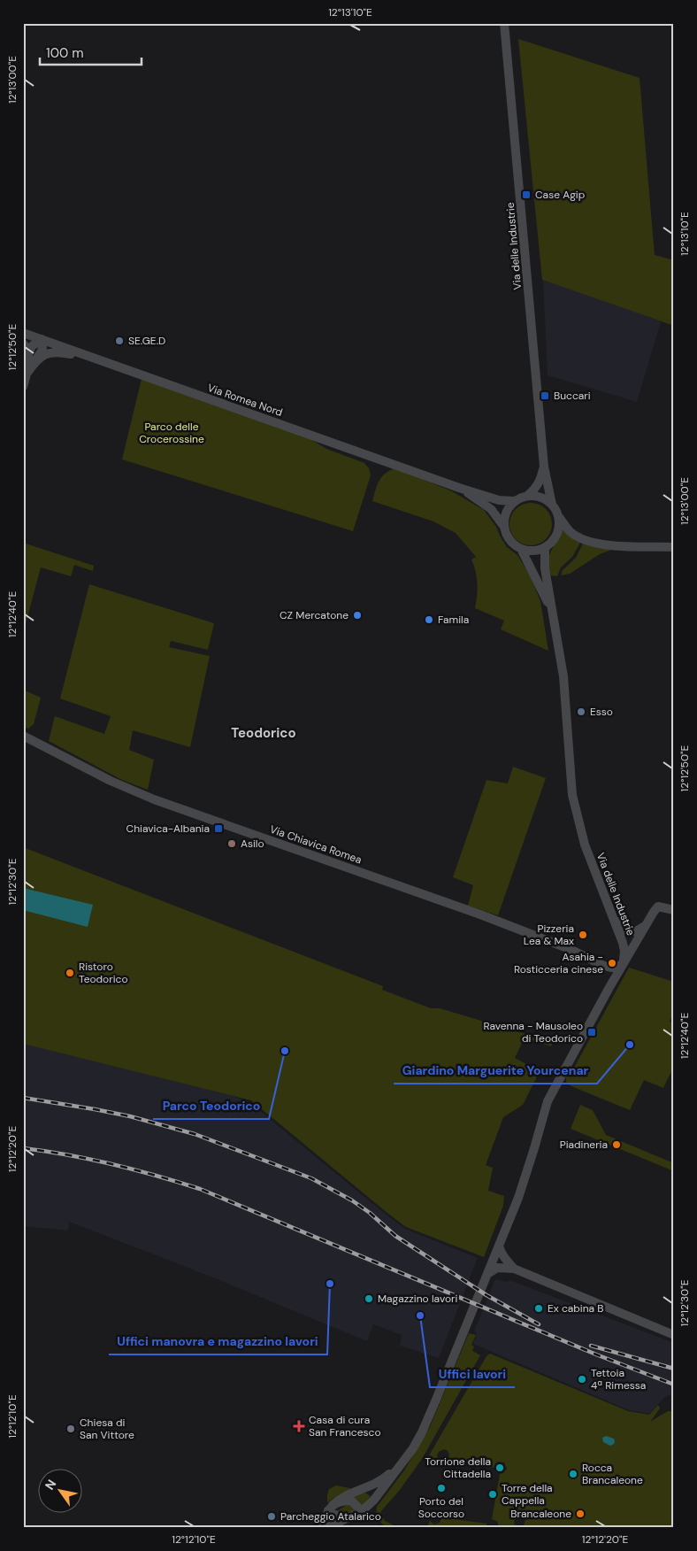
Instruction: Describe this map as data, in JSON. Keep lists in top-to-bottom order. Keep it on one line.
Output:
{"streets":{"street":["Via delle Industrie","Via Romea Nord","Via Chiavica Romea"]},"crossings":[["Via delle Industrie","Via Romea Nord"]],"districts":["Teodorico"],"parks":["Parco delle Crocerossine"],"places":{"transit":["Case Agip","Buccari","Chiavica-Albania","Ravenna - Mausoleo di Teodorico"],"other":["SE.GE.D","CZ Mercatone","Famila","Esso","Asilo","Pizzeria Lea & Max","Asahia - Rosticceria cinese","Ristoro Teodorico","Giardino Marguerite Yourcenar","Parco Teodorico","Piadineria","Uffici manovra e magazzino lavori","Magazzino lavori","Ex cabina B","Uffici lavori","Tettoia 4ª Rimessa","Chiesa di San Vittore","Torrione della Cittadella","Rocca Brancaleone","Porto del Soccorso","Torre della Cappella","Brancaleone","Parcheggio Atalarico"],"health":["Casa di cura San Francesco"]},"scale_bar":"100 m","north":"top left","coordinates":["12°13'10\"E","12°13'00\"E","12°12'50\"E","12°12'40\"E","12°12'30\"E","12°12'20\"E","12°12'10\"E"]}
